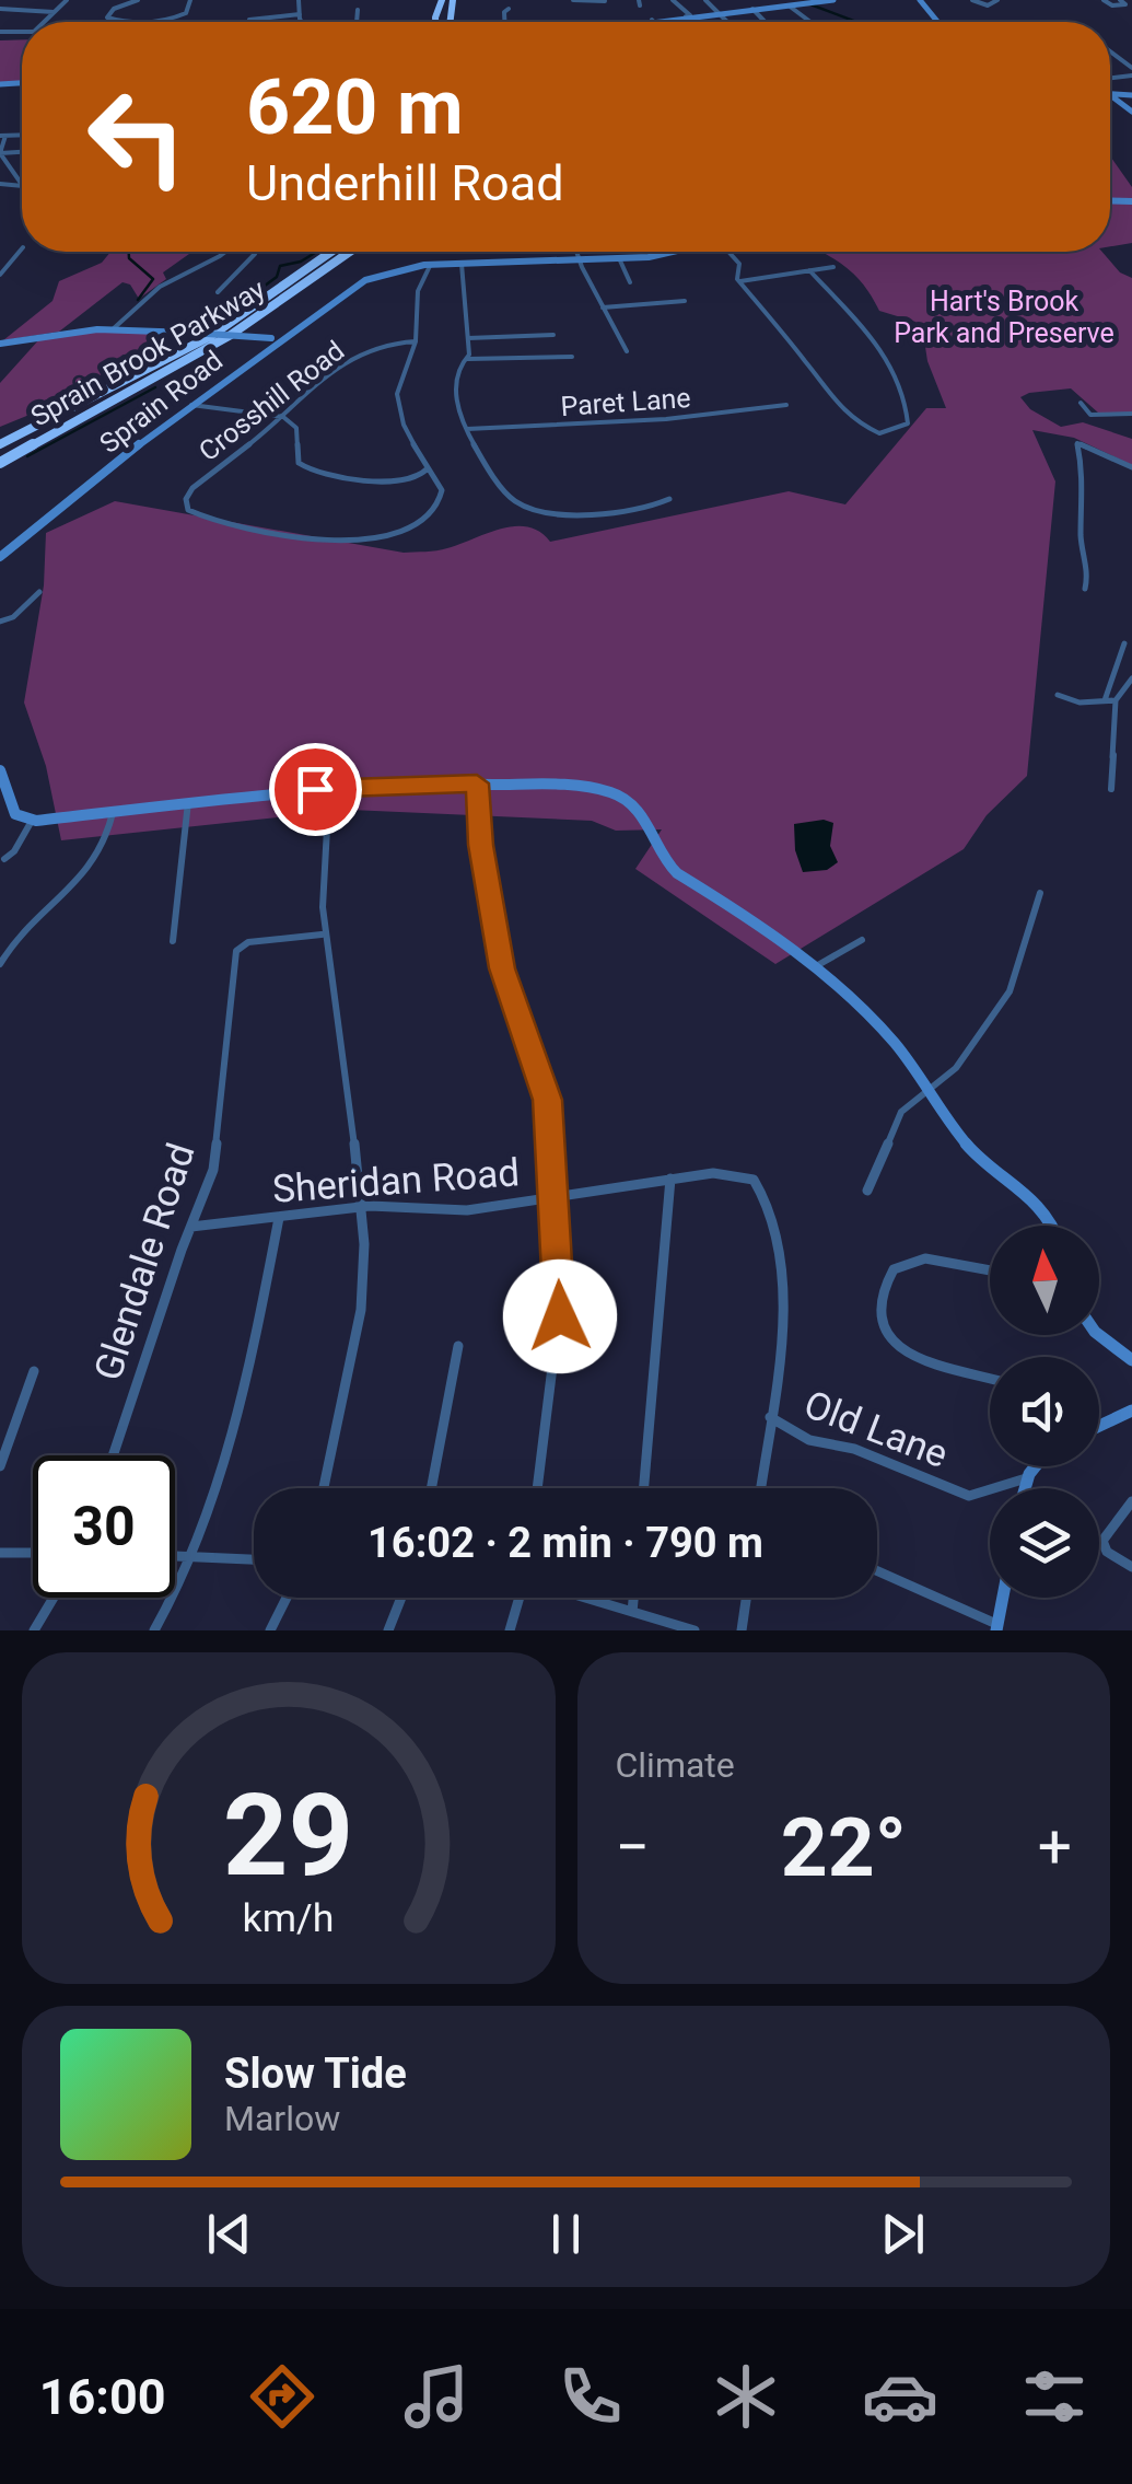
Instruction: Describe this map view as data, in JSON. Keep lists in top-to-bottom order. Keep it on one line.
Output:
{"streets":{"highway":["Sprain Brook Parkway"],"street":["Crosshill Road","Sprain Road","Paret Lane","Sheridan Road","Glendale Road","Old Lane"]},"crossings":[["Sheridan Road","Glendale Road"],["Sheridan Road","Old Lane"]],"parks":["Hart's Brook Park and Preserve"],"north":"top","page":{"turn":["620 m","Underhill Road"],"limit":"30","trip":"16:02 · 2 min · 790 m","tile":"Climate","heat":["−","22°","+"],"song":["Slow Tide","Marlow"],"tabs":"16:00","gauge":["29","km/h"]}}
